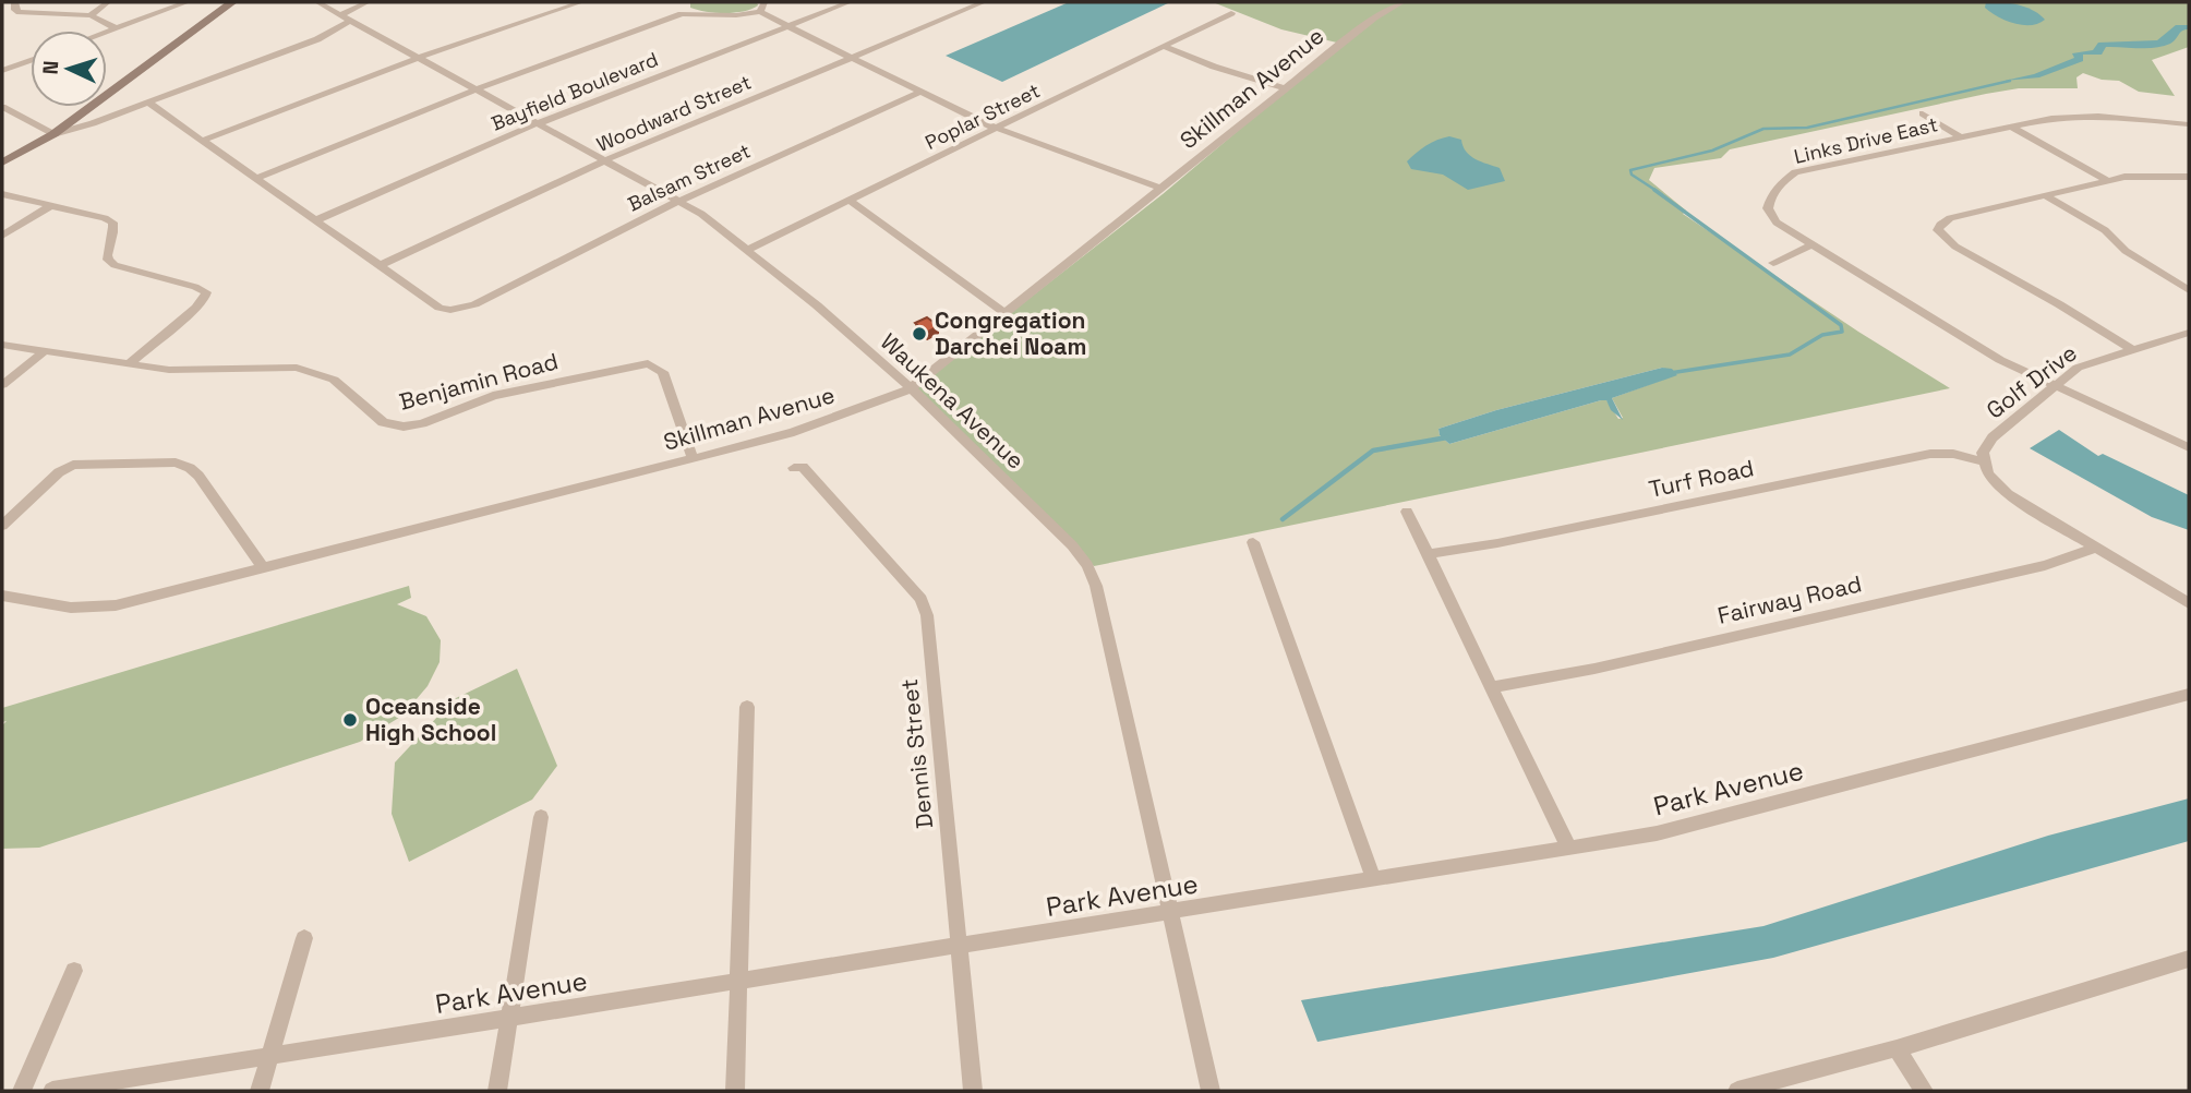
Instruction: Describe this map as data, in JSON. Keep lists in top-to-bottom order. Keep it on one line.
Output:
{"streets":{"street":["Skillman Avenue","Bayfield Boulevard","Woodward Street","Poplar Street","Links Drive East","Balsam Street","Benjamin Road","Golf Drive","Waukena Avenue","Turf Road","Fairway Road","Dennis Street","Park Avenue"]},"crossings":[["Skillman Avenue","Benjamin Road"],["Skillman Avenue","Waukena Avenue"],["Bayfield Boulevard","Waukena Avenue"],["Woodward Street","Waukena Avenue"],["Poplar Street","Waukena Avenue"],["Links Drive East","Golf Drive"],["Balsam Street","Waukena Avenue"],["Golf Drive","Turf Road"],["Waukena Avenue","Park Avenue"],["Dennis Street","Park Avenue"]],"places":["Congregation Darchei Noam","Oceanside High School"],"north":"left"}
